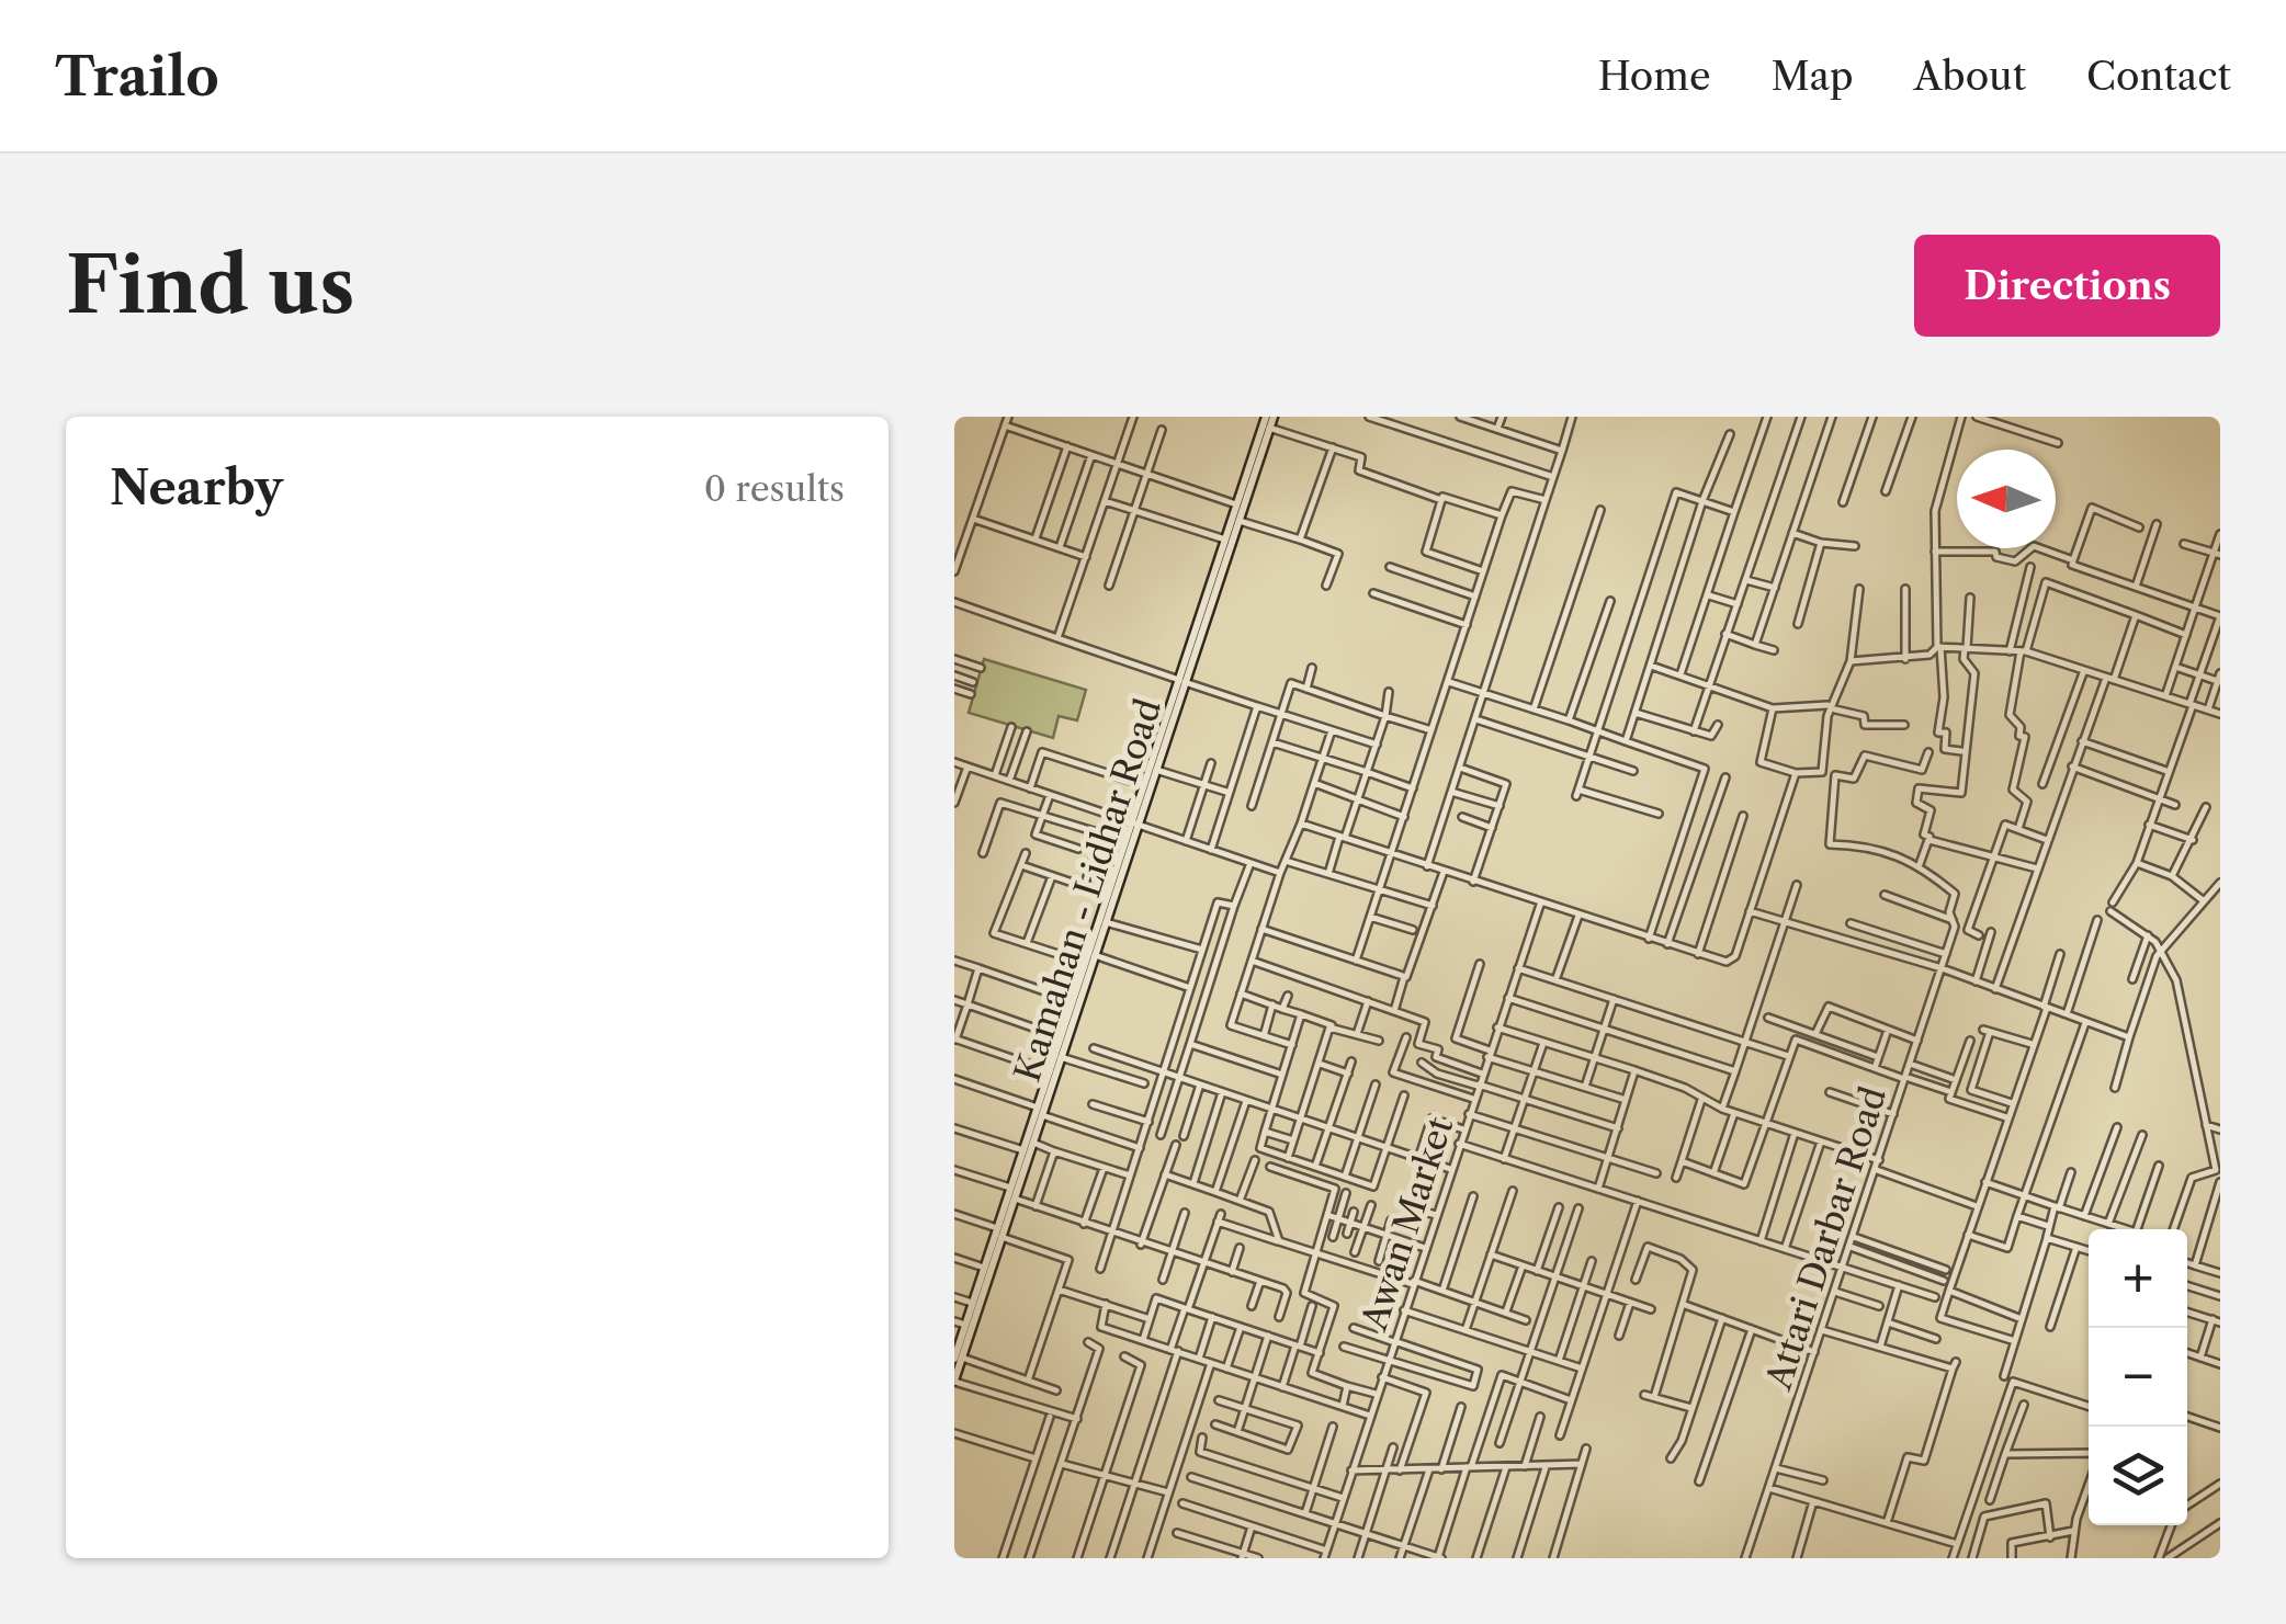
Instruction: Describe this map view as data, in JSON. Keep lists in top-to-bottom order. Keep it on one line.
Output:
{"streets":{"main road":["Kamahan - Lidhar Road"],"street":["Awan Market","Attari Darbar Road"]},"north":"left","page":{"header":"Trailo","nav":["Home","Map","About","Contact"],"buttons":"Directions","title":"Find us","heading":["Nearby","0 results"],"map_buttons":["+","−"]}}
